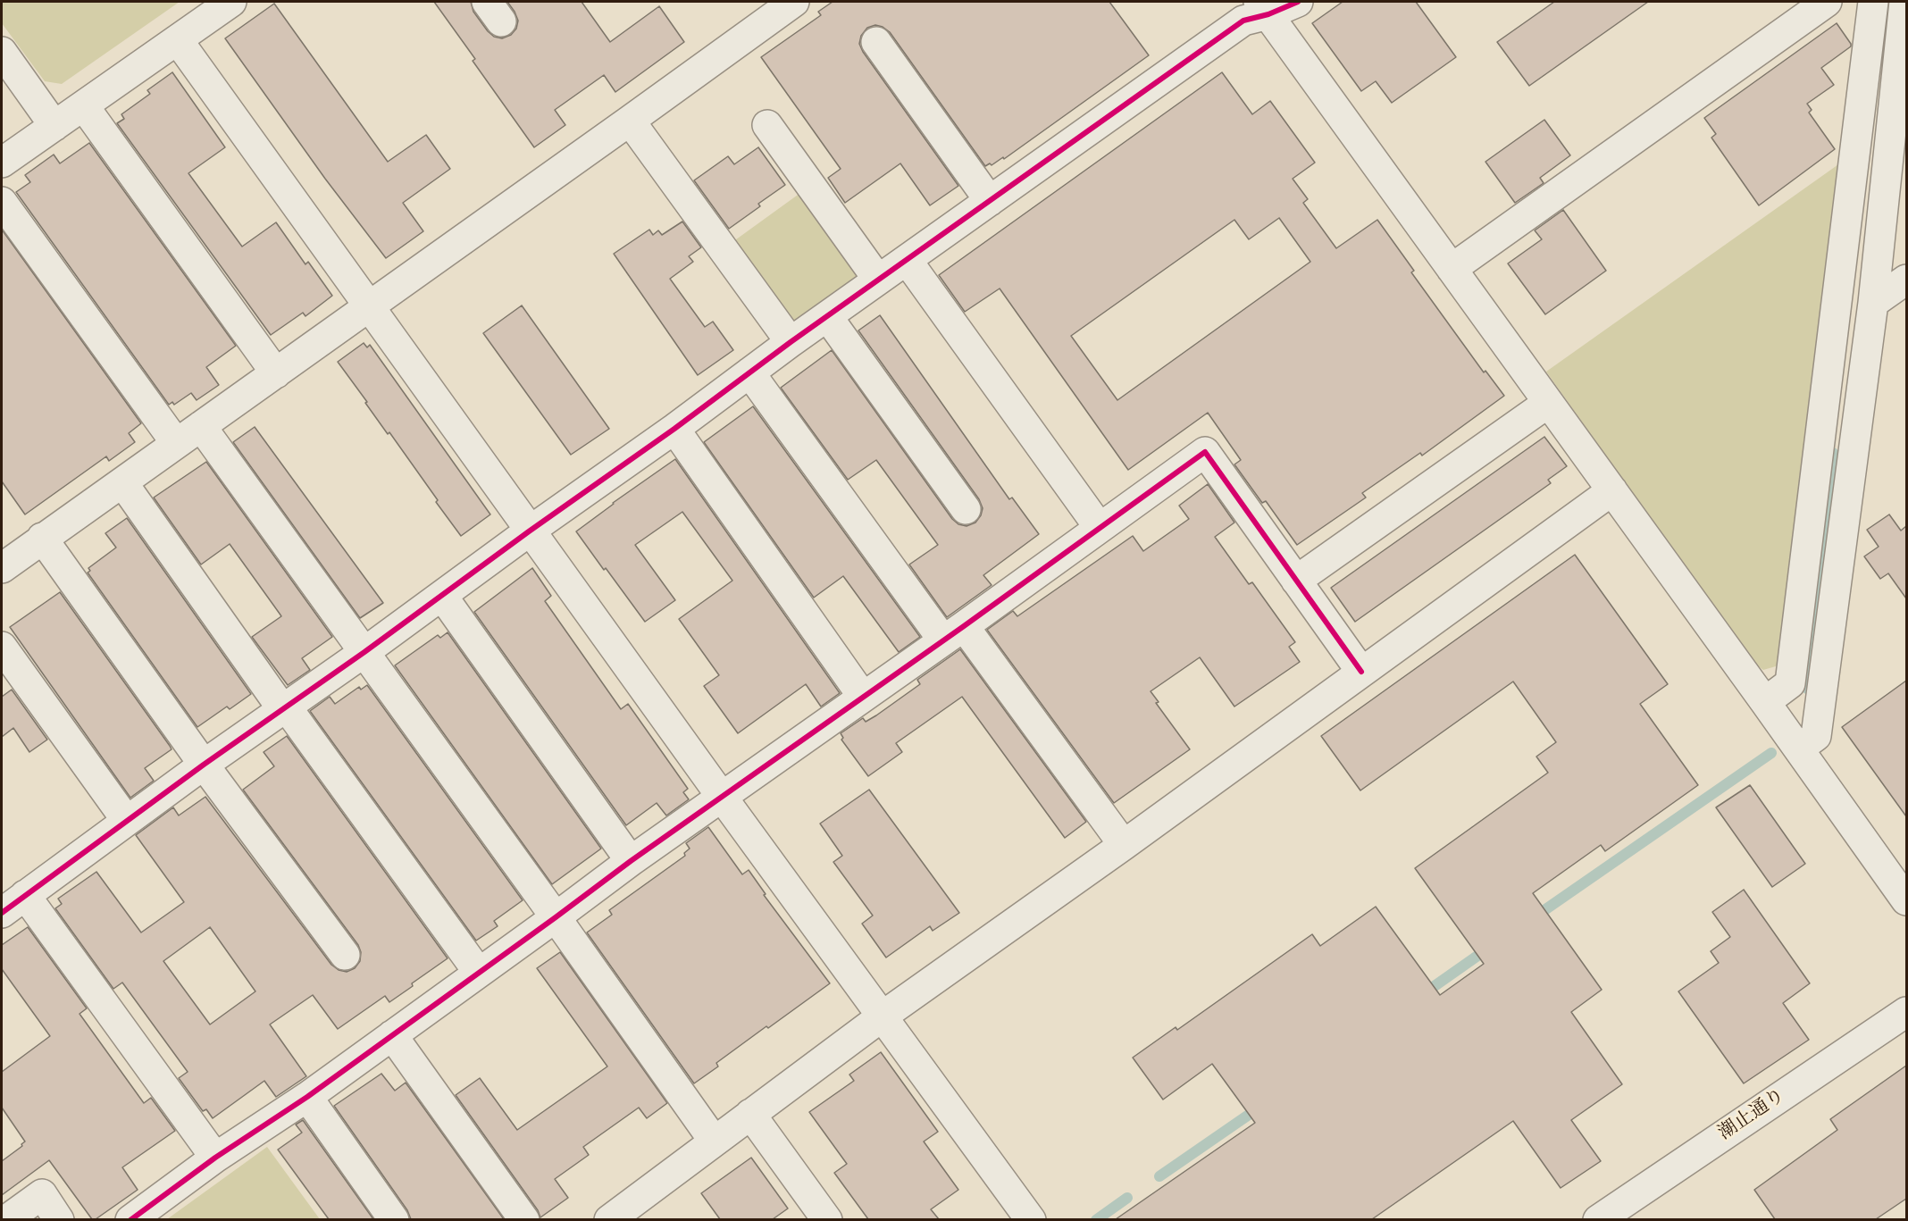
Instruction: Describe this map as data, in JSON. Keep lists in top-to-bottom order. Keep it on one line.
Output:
{"streets":{"street":["潮止通り"]}}
